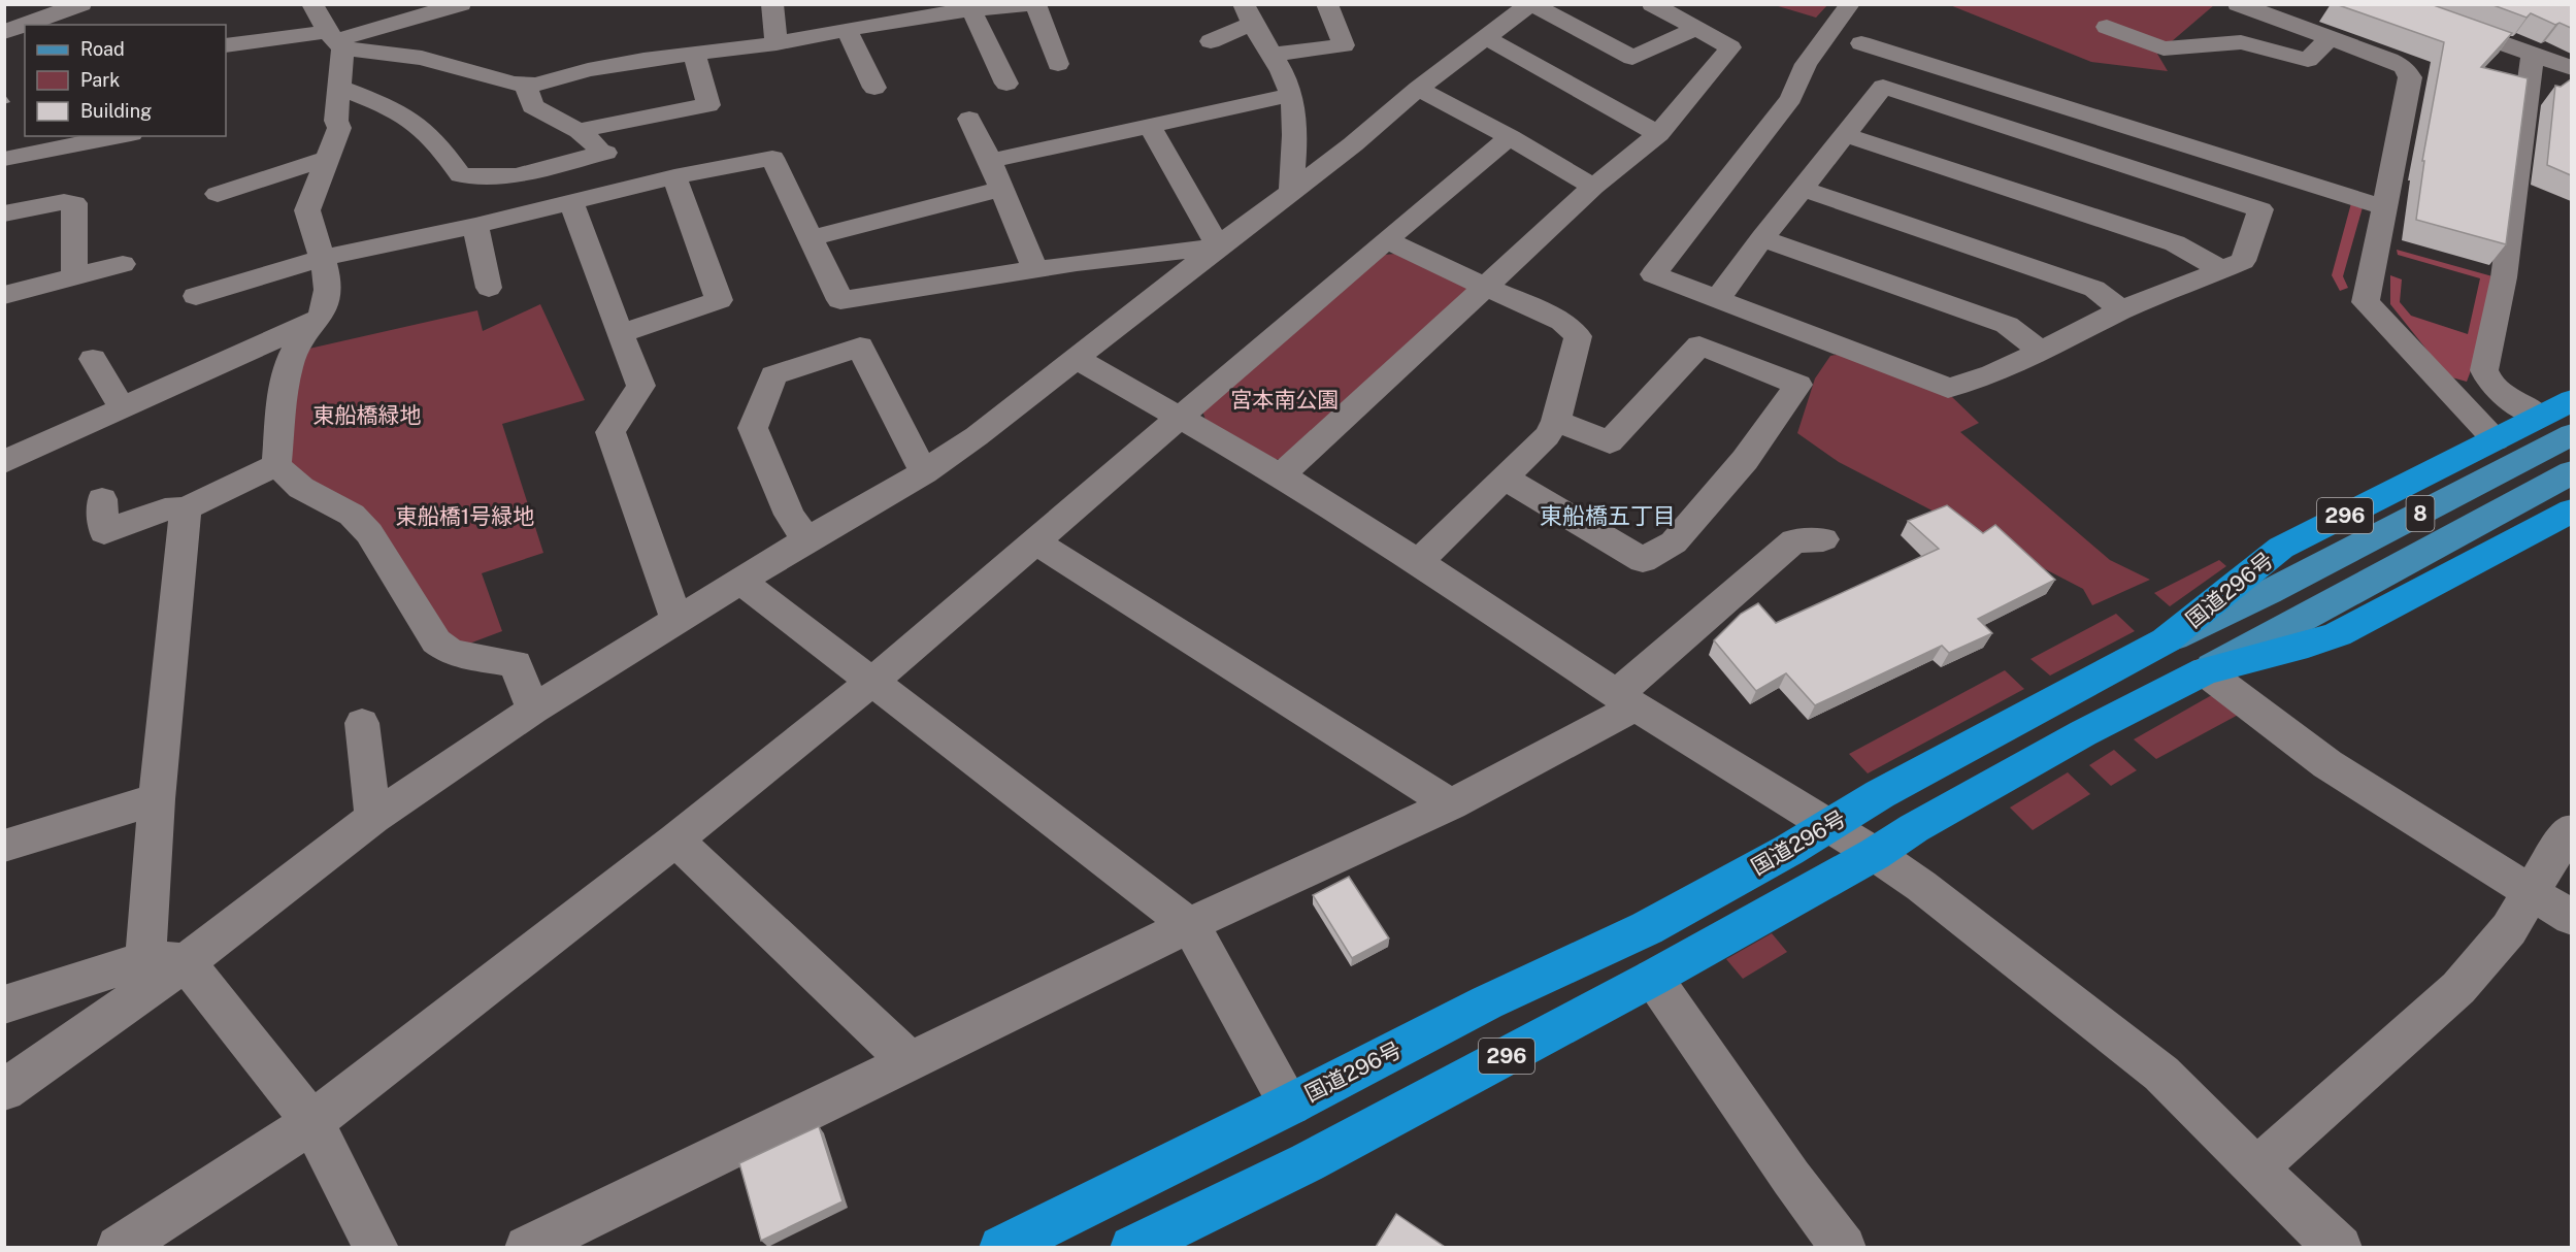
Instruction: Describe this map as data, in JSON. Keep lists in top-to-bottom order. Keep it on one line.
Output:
{"streets":{"highway":["296","国道296号"],"main road":["8"]},"crossings":[["8","296"],["8","国道296号"]],"districts":["東船橋五丁目"],"parks":["宮本南公園","東船橋緑地","東船橋1号緑地"],"legend":["Road","Park","Building"]}
